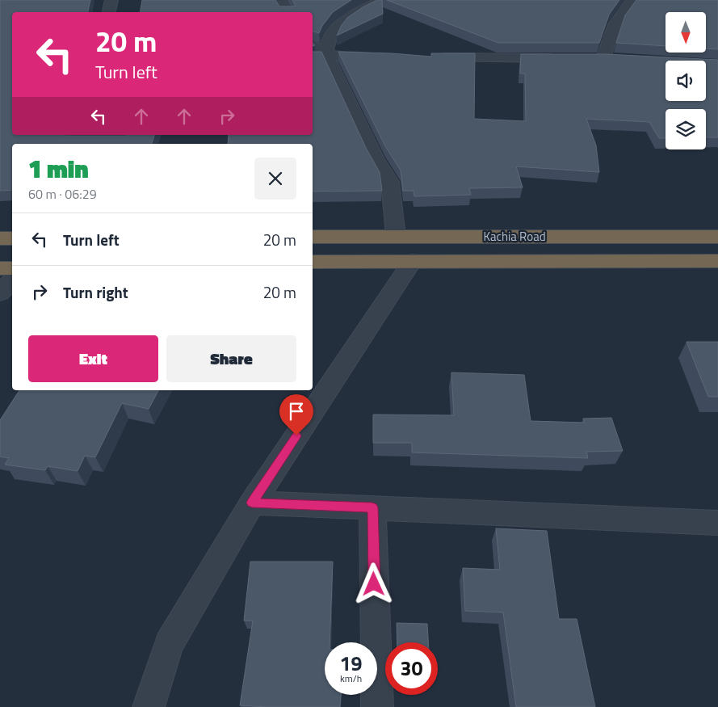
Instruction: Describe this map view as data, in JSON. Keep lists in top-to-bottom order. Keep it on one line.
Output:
{"streets":{"highway":["Kachia Road"]},"north":"bottom","page":{"turn":["20 m","Turn left"],"heading":["1 min","60 m · 06:29"],"list":[{"name":"Turn left","value":"20 m"},{"name":"Turn right","value":"20 m"}],"buttons":["Exit","Share"],"speed":"19 km/h","limit":"30"}}
